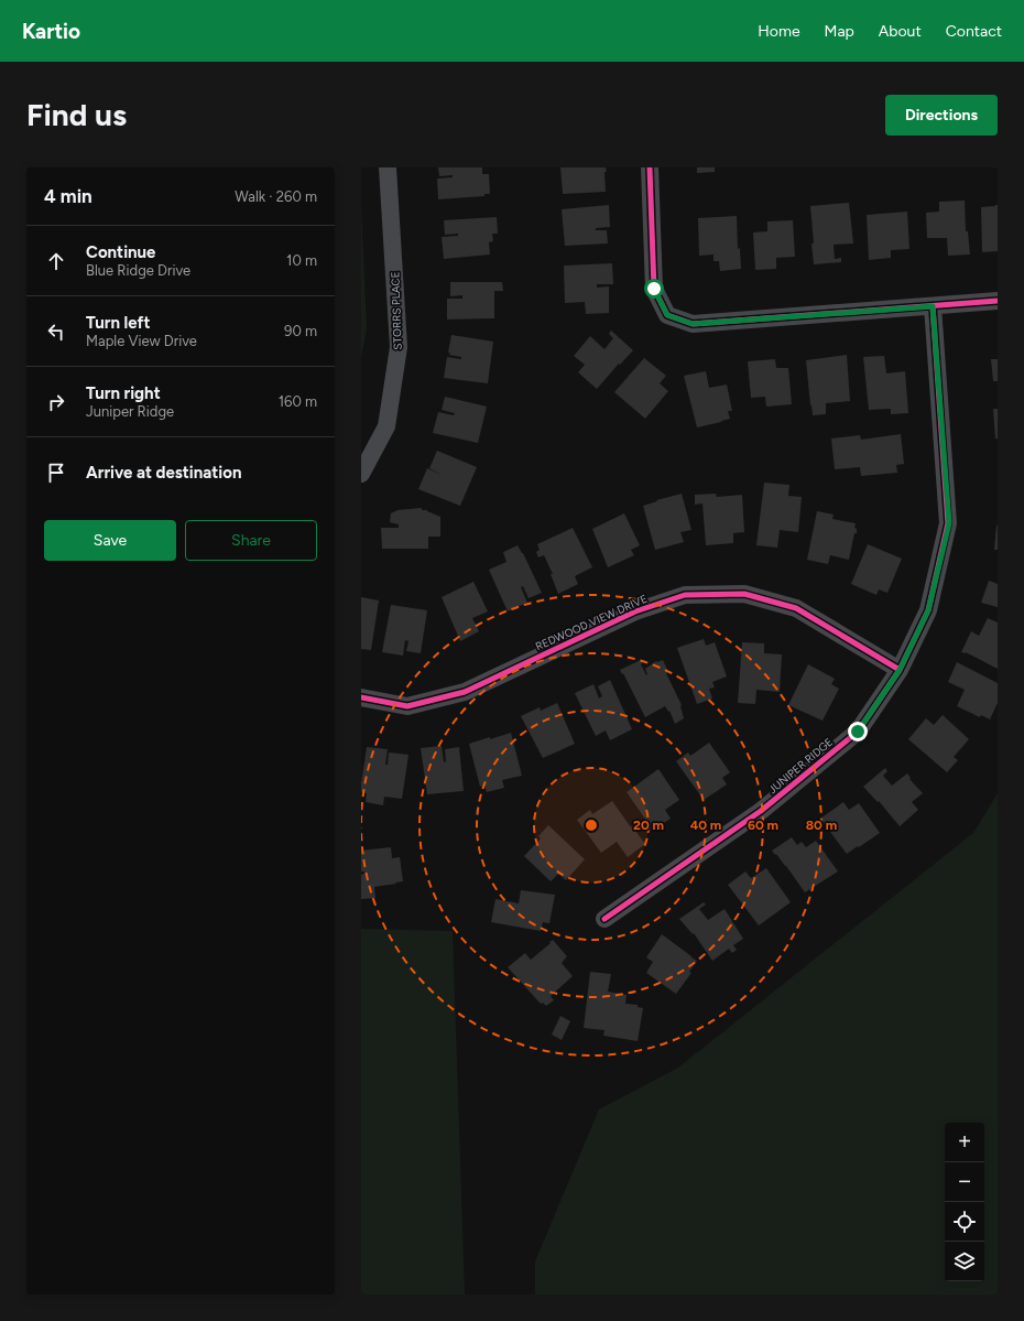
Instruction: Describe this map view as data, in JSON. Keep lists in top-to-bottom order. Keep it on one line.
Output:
{"streets":{"street":["STORRS PLACE","REDWOOD VIEW DRIVE","JUNIPER RIDGE"]},"crossings":[["REDWOOD VIEW DRIVE","JUNIPER RIDGE"]],"page":{"header":"Kartio","nav":["Home","Map","About","Contact"],"buttons":["Directions",["Save","Share"]],"title":"Find us","heading":["4 min","Walk · 260 m"],"list":[["Continue","Blue Ridge Drive","10 m"],["Turn left","Maple View Drive","90 m"],["Turn right","Juniper Ridge","160 m"],"Arrive at destination"],"map_buttons":["+","−"]},"rings":["20 m","40 m","60 m","80 m"]}
